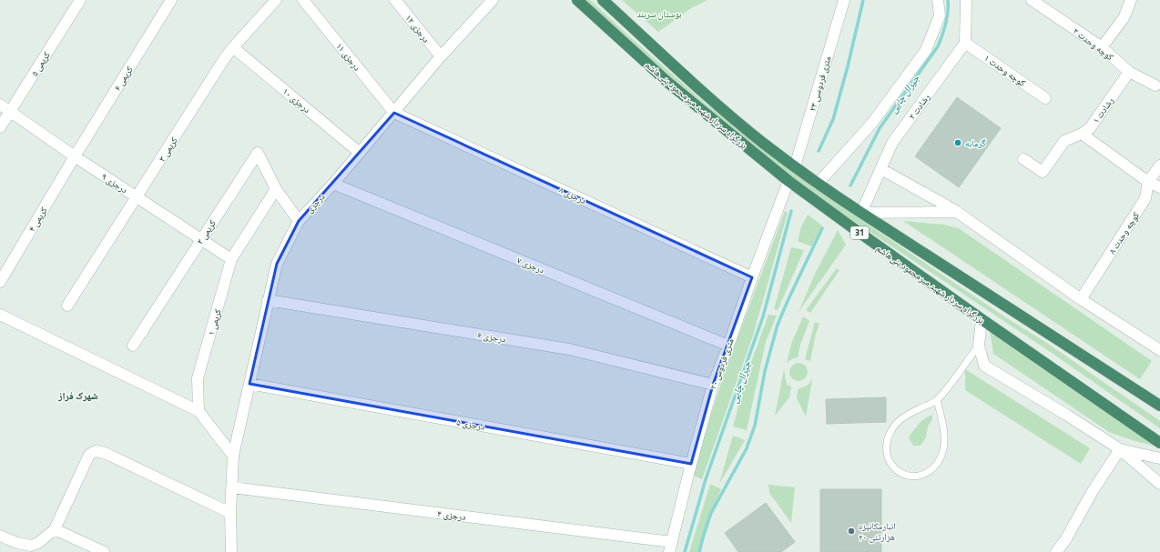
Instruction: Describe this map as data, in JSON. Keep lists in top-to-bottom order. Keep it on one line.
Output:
{"streets":{"highway":["بزرگراه سردار شهید میرمحمود بنی‌هاشم","31"],"street":["درجزی ۱۲","کوچه وحدت ۲","درجزی ۱۱","کریمی ۵","کوچه وحدت ۱","کریمی ۶","۲۴ متری فردوسی","درجزی ۱۰","رشادت ۲","رشادت ۱","کریمی ۳","درجزی ۹","درجزی ۸","درجزی","کریمی ۴","کریمی ۲","کوچه وحدت ۸","درجزی ۷","کریمی ۱","درجزی ۶","۲۰ متری فردوس","درجزی ۵","درجزی ۴"]},"crossings":[["درجزی ۱۲","درجزی"],["کوچه وحدت ۲","رشادت ۱"],["درجزی ۱۱","درجزی ۸"],["درجزی ۱۱","درجزی"],["کریمی ۵","درجزی ۹"],["کوچه وحدت ۱","رشادت ۲"],["کریمی ۶","درجزی ۹"],["کریمی ۶","کریمی ۴"],["۲۴ متری فردوسی","بزرگراه سردار شهید میرمحمود بنی‌هاشم"],["درجزی ۱۰","کریمی ۳"],["درجزی ۱۰","درجزی"],["بزرگراه سردار شهید میرمحمود بنی‌هاشم","رشادت ۲"],["بزرگراه سردار شهید میرمحمود بنی‌هاشم","۲۰ متری فردوس"],["کریمی ۳","درجزی ۹"],["درجزی ۹","کریمی ۴"],["درجزی ۹","کریمی ۲"],["درجزی ۹","کریمی ۱"],["درجزی ۸","درجزی"],["درجزی ۸","۲۰ متری فردوس"],["درجزی","درجزی ۷"],["درجزی","درجزی ۶"],["درجزی","درجزی ۵"],["درجزی","درجزی ۴"],["کریمی ۲","کریمی ۱"],["درجزی ۷","۲۰ متری فردوس"],["درجزی ۶","۲۰ متری فردوس"],["۲۰ متری فردوس","درجزی ۵"],["۲۰ متری فردوس","درجزی ۴"]],"districts":["شهرک فراز"],"water":["جیرال چایی"],"parks":["بوستان سربند"],"places":["گرمابه","انبارمکانیزه ۲۰ هزارتنی"]}
